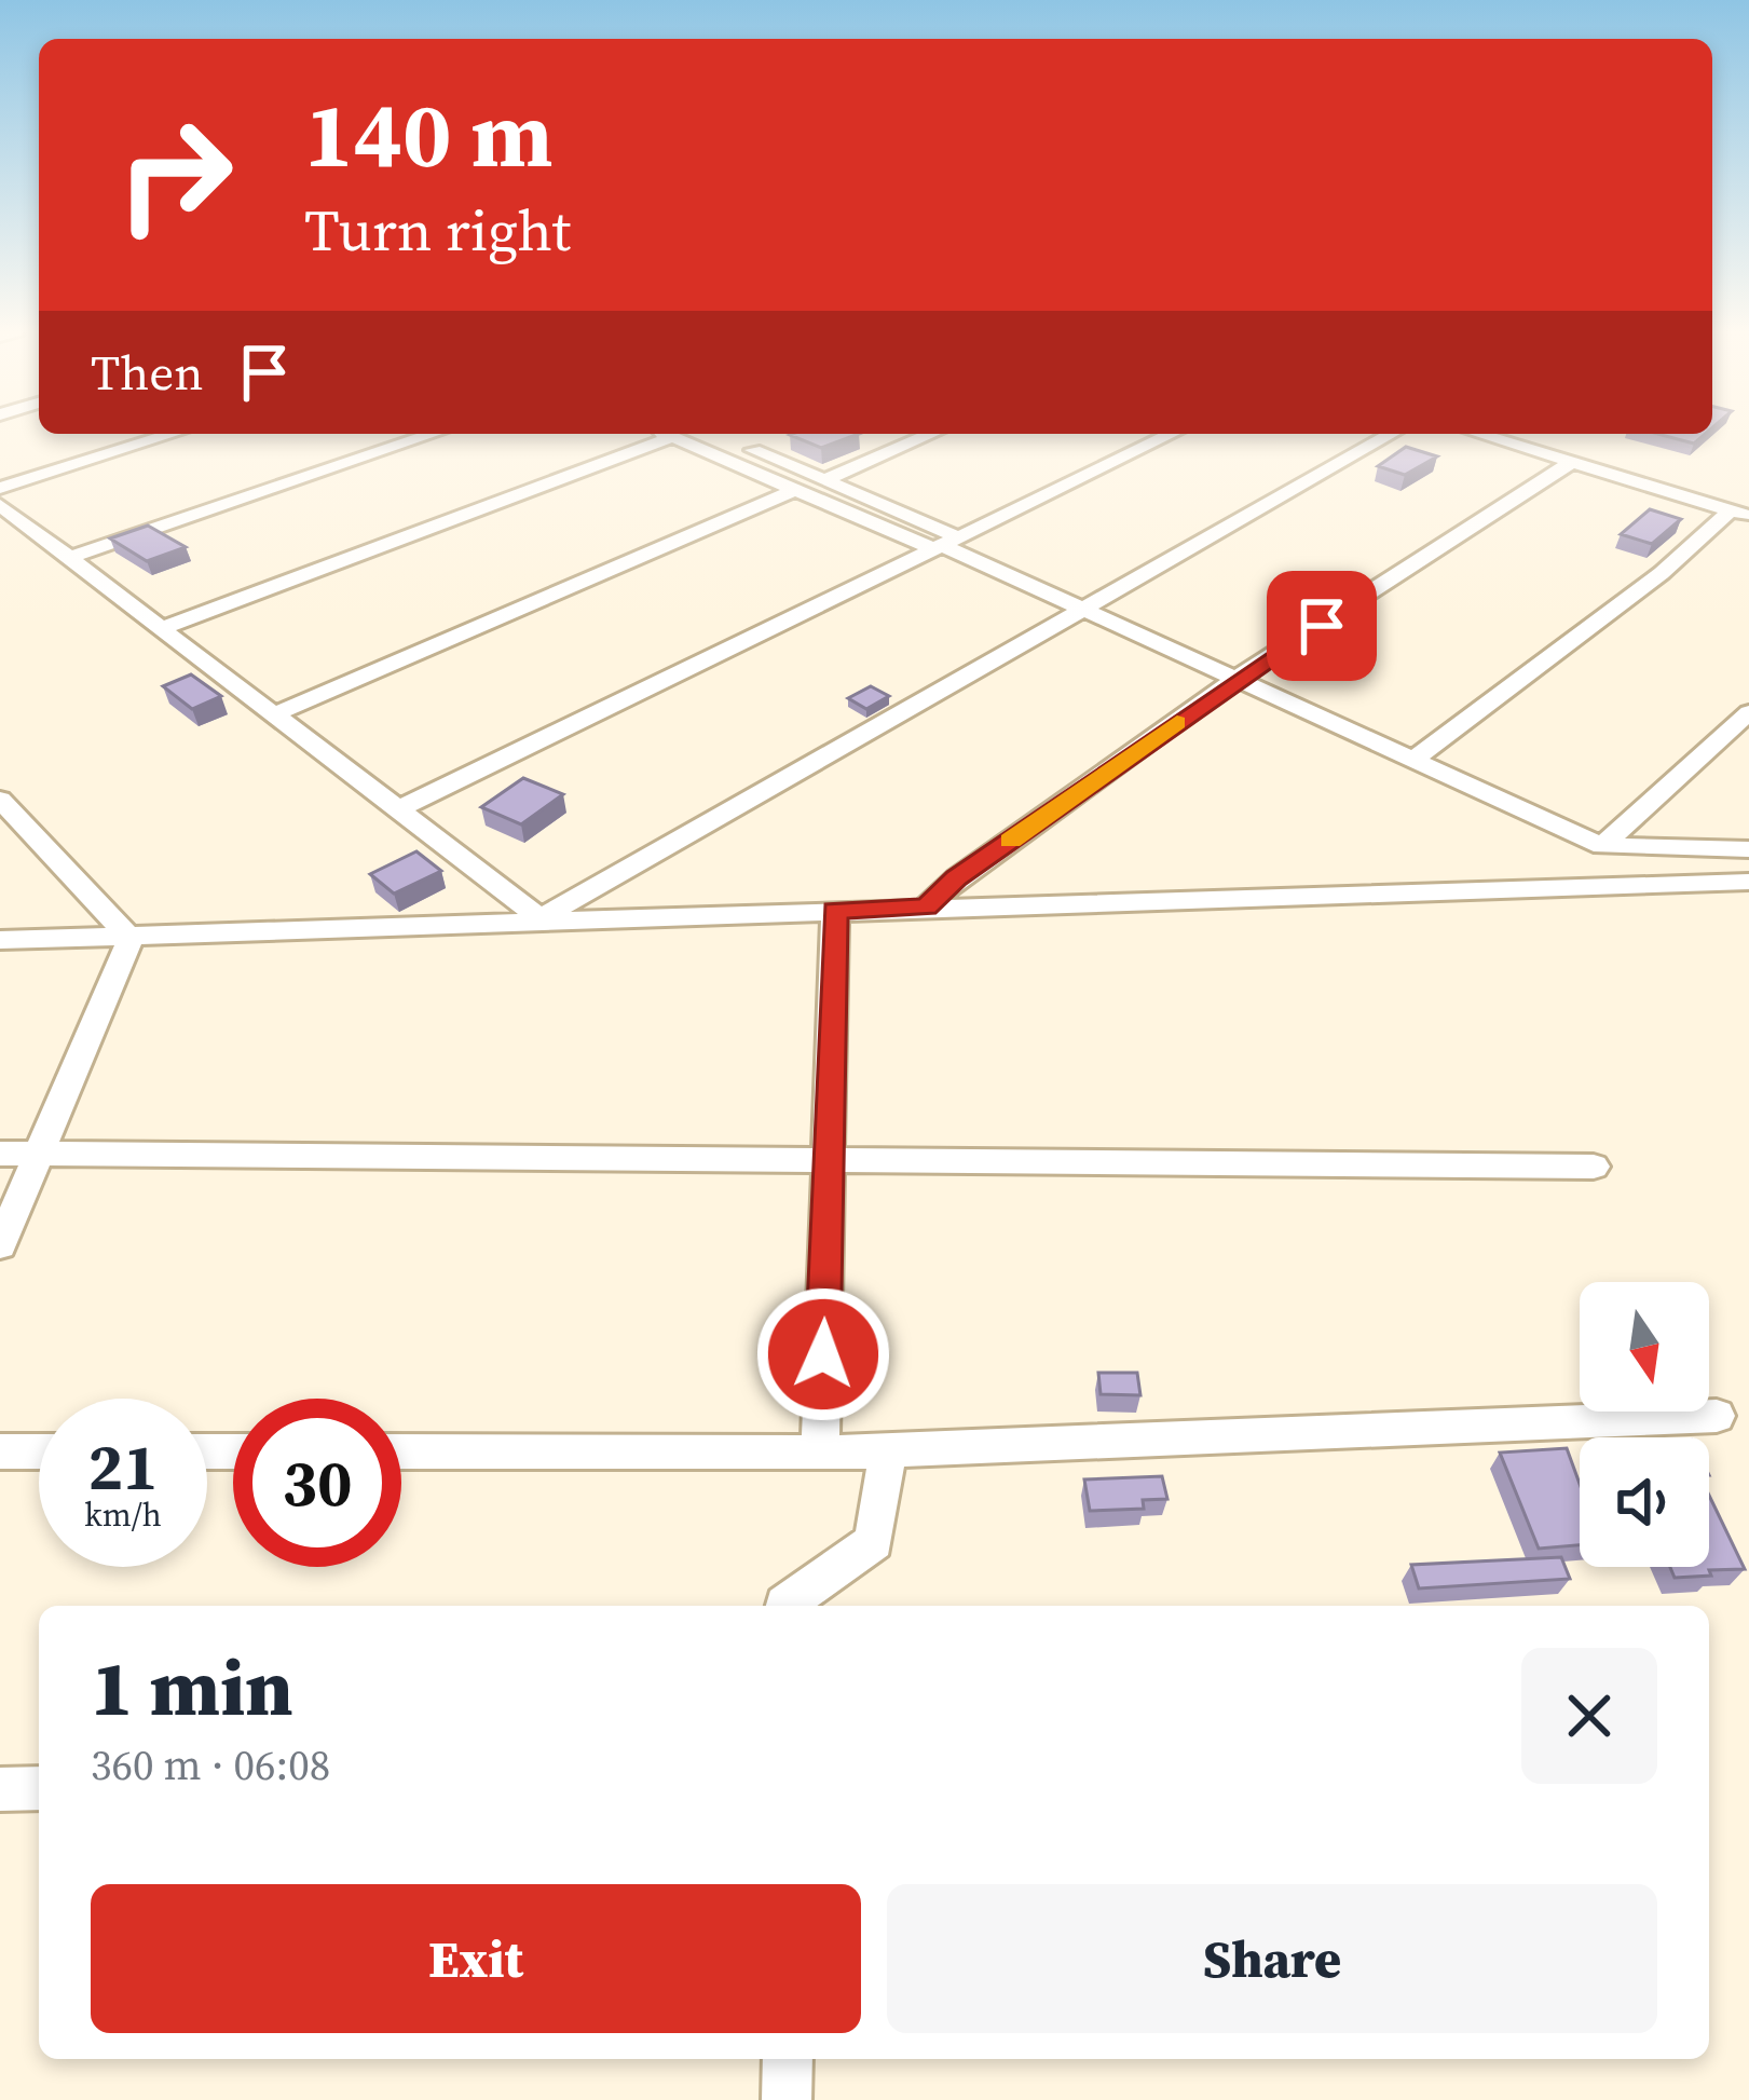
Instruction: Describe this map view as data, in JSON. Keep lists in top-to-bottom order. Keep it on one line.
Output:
{"north":"bottom","page":{"turn":["140 m","Turn right"],"then":"Then","speed":"21 km/h","limit":"30","heading":["1 min","360 m · 06:08"],"buttons":["Exit","Share"]}}
